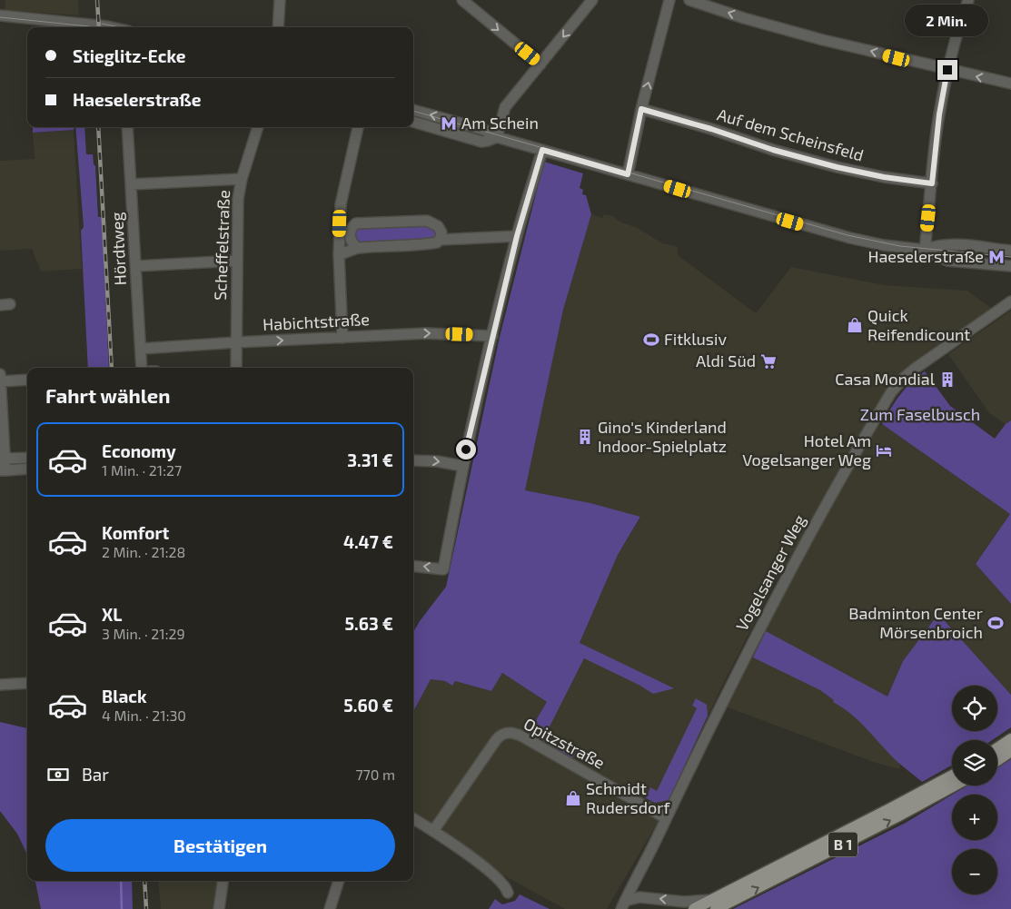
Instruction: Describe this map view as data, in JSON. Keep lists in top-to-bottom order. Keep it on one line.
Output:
{"streets":{"main road":["B 1"],"street":["Auf dem Scheinsfeld","Scheffelstraße","Hördtweg","Habichtstraße","Vogelsanger Weg","Opitzstraße"]},"crossings":[["Scheffelstraße","Habichtstraße"],["Hördtweg","Habichtstraße"],["Vogelsanger Weg","Opitzstraße"]],"parks":["Zum Faselbusch"],"places":{"metro station":["Am Schein","Haeselerstraße"],"shop":["Quick Reifendicount","Schmidt Rudersdorf"],"sports":["Fitklusiv","Badminton Center Mörsenbroich"],"supermarket":["Aldi Süd"],"building":["Casa Mondial","Gino's Kinderland Indoor-Spielplatz"],"hotel":["Hotel Am Vogelsanger Weg"]},"page":{"bubble":"2 Min.","banner":["Stieglitz-Ecke","Haeselerstraße"],"heading":"Fahrt wählen","list":[{"name":"Economy","note":"1 Min. · 21:27","value":"3.31 €"},{"name":"Komfort","note":"2 Min. · 21:28","value":"4.47 €"},{"name":"XL","note":"3 Min. · 21:29","value":"5.63 €"},{"name":"Black","note":"4 Min. · 21:30","value":"5.60 €"}],"map_buttons":["+","−"],"pay":["Bar","770 m"],"buttons":"Bestätigen"}}
